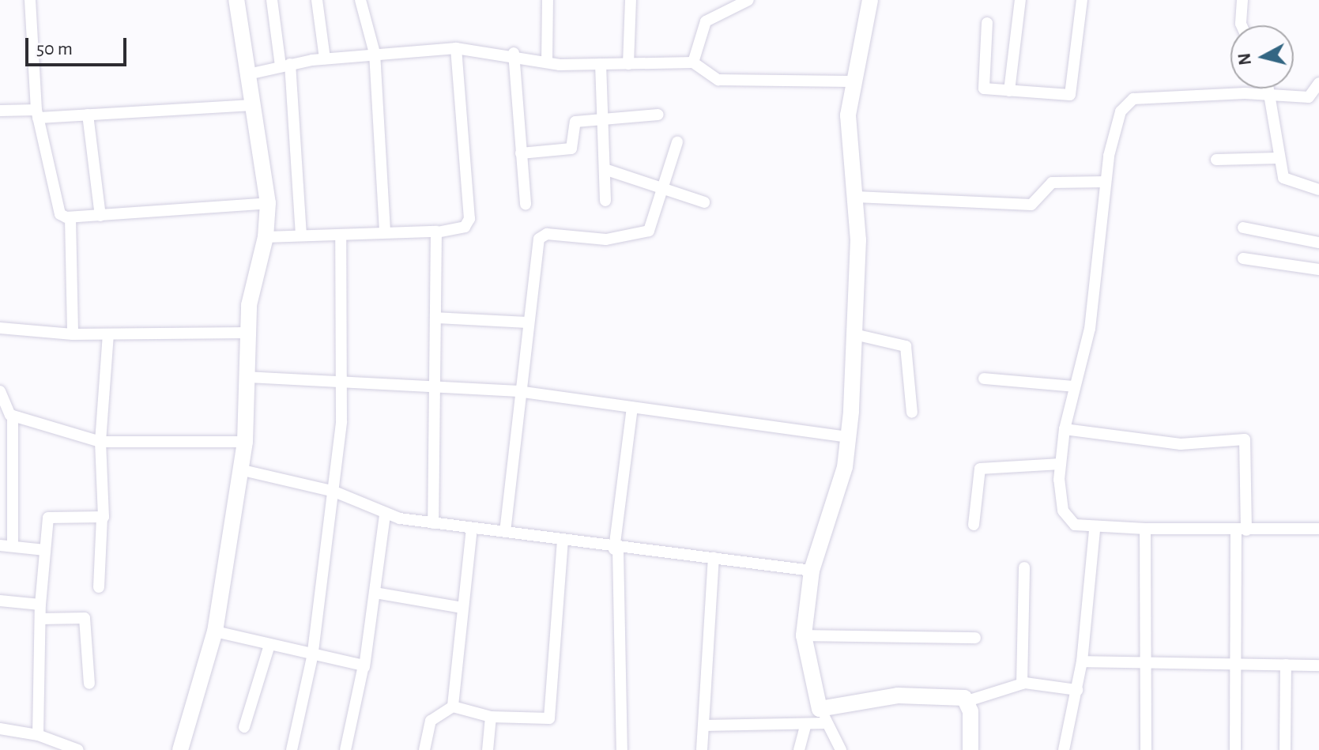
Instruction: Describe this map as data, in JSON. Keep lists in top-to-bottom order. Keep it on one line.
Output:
{"scale_bar":"50 m","north":"left"}
